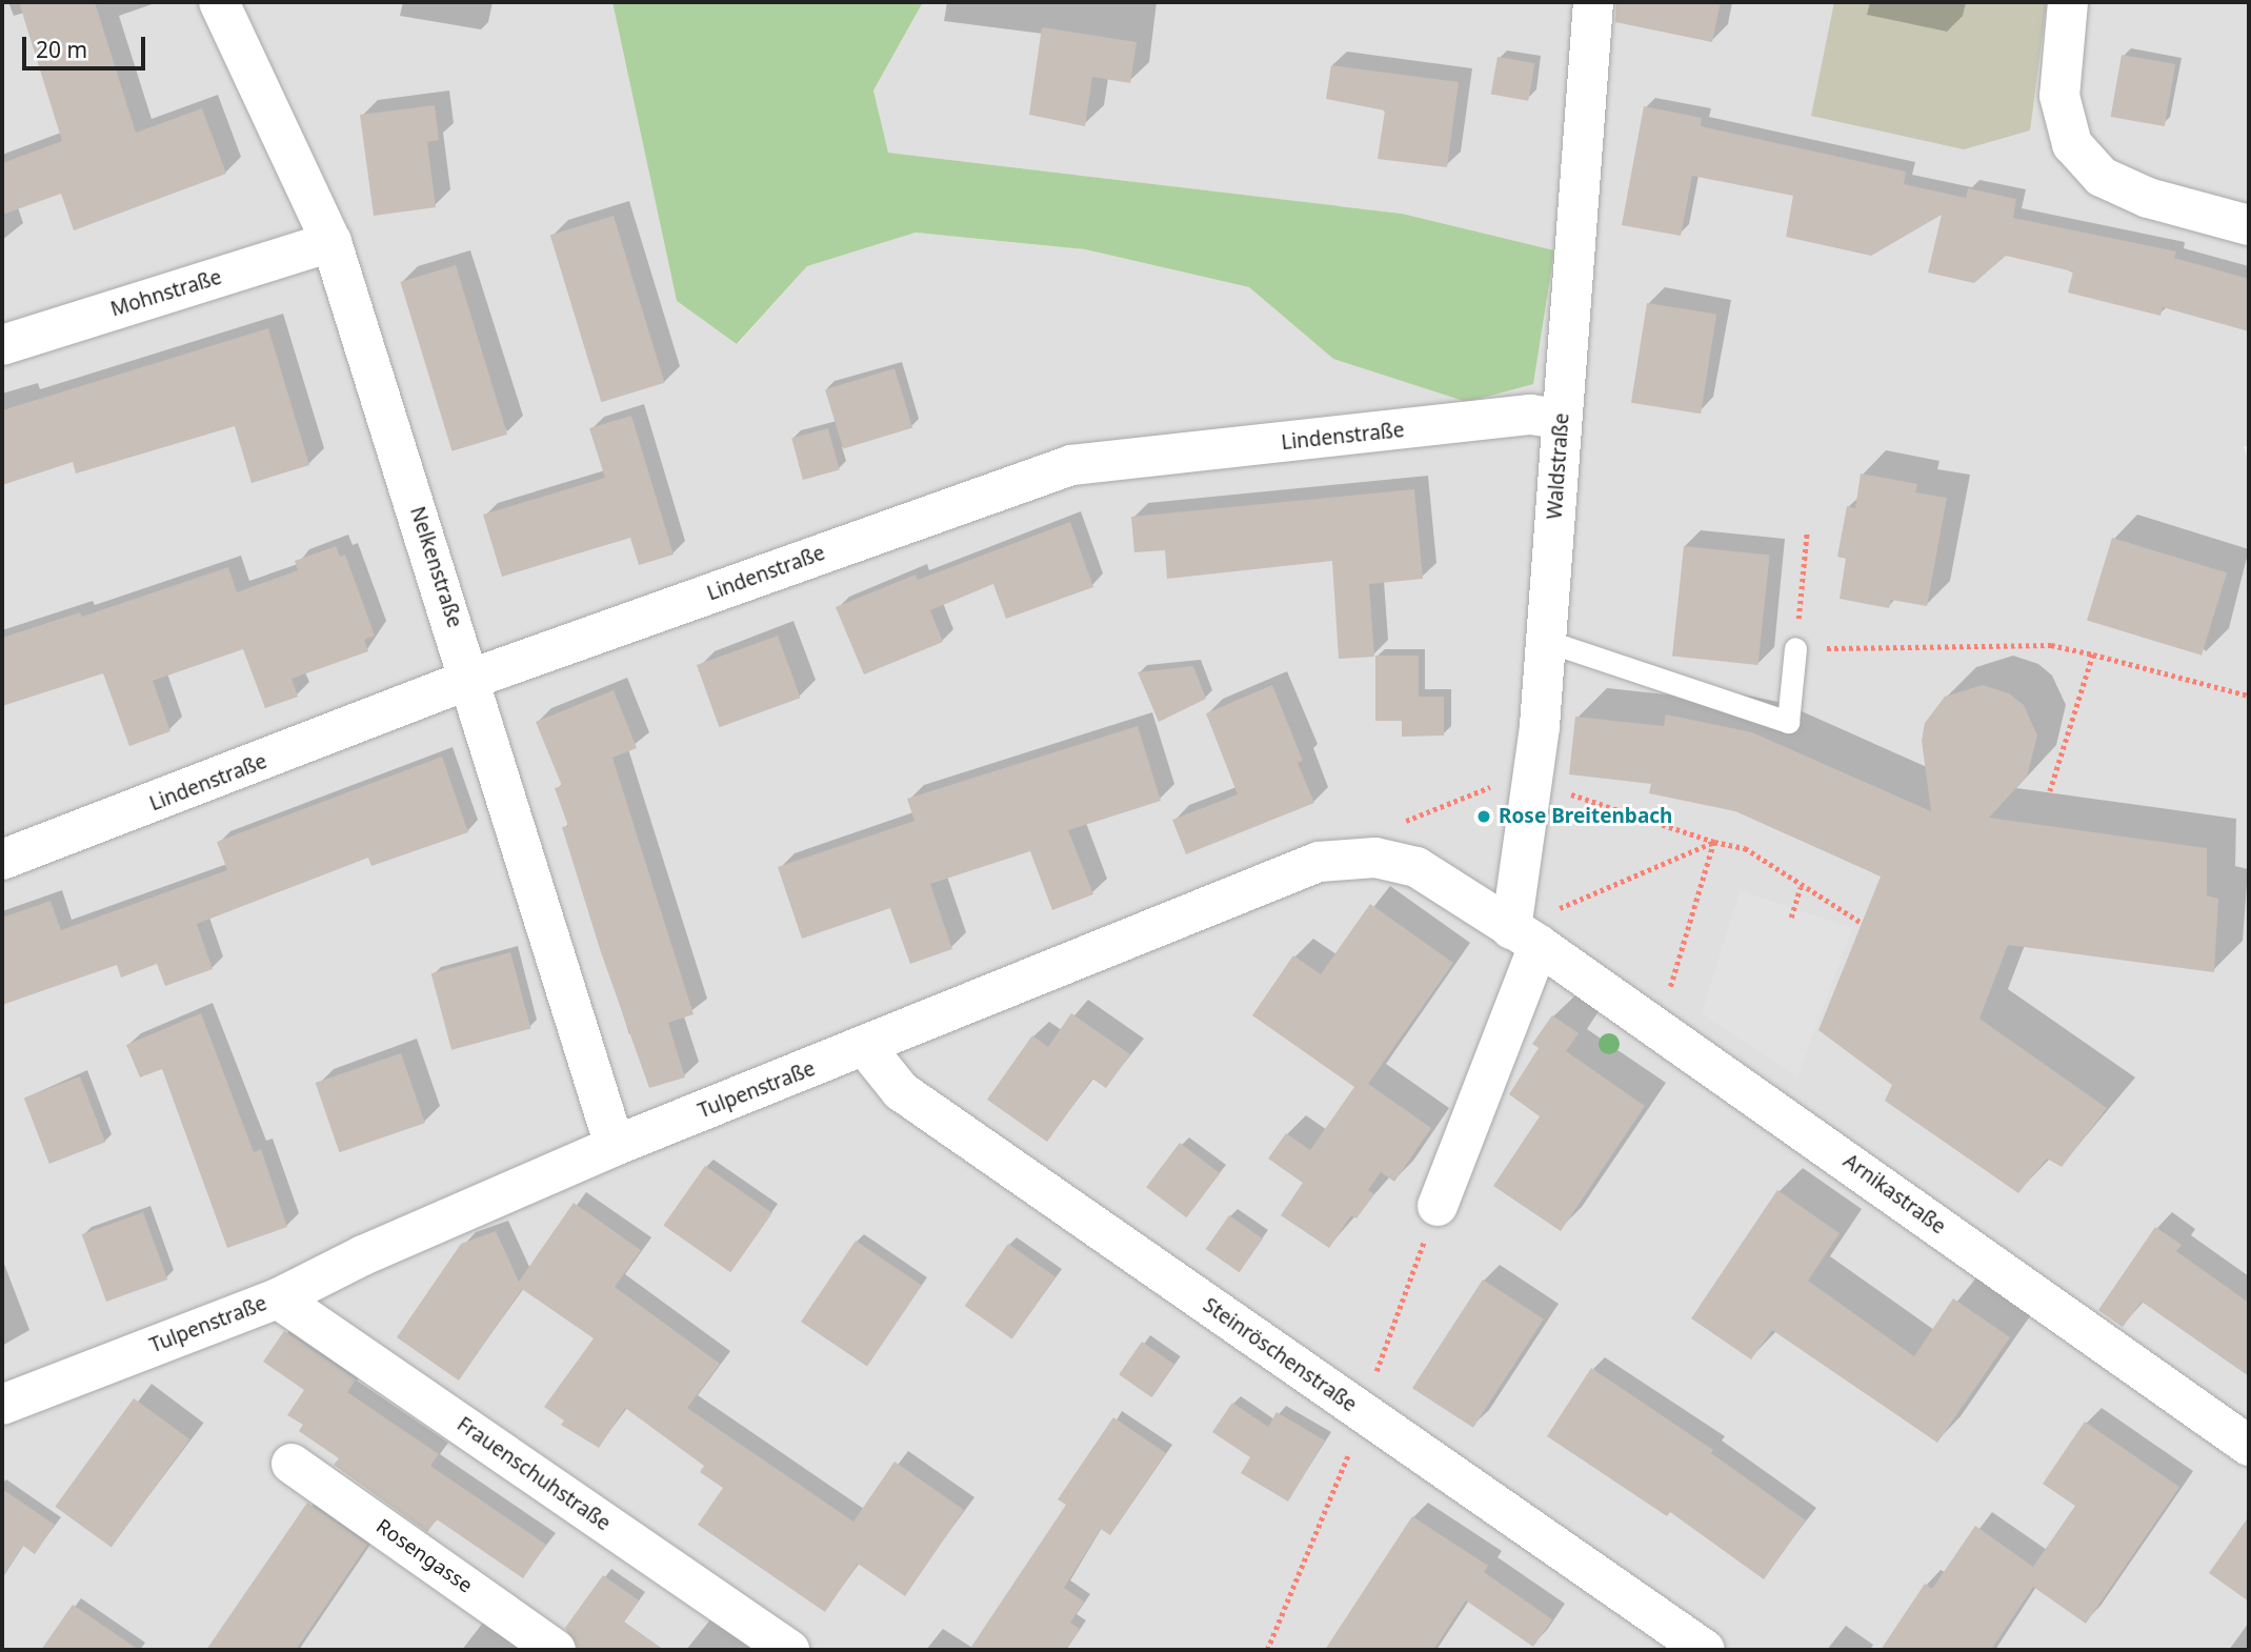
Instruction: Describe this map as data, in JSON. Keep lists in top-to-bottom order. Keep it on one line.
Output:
{"streets":{"street":["Mohnstraße","Lindenstraße","Waldstraße","Nelkenstraße","Tulpenstraße","Arnikastraße","Steinröschenstraße","Frauenschuhstraße","Rosengasse"]},"crossings":[["Mohnstraße","Nelkenstraße"],["Lindenstraße","Waldstraße"],["Lindenstraße","Nelkenstraße"],["Waldstraße","Tulpenstraße"],["Waldstraße","Arnikastraße"],["Nelkenstraße","Tulpenstraße"],["Tulpenstraße","Arnikastraße"],["Tulpenstraße","Steinröschenstraße"],["Tulpenstraße","Frauenschuhstraße"]],"places":["Rose Breitenbach"],"scale_bar":"20 m"}
